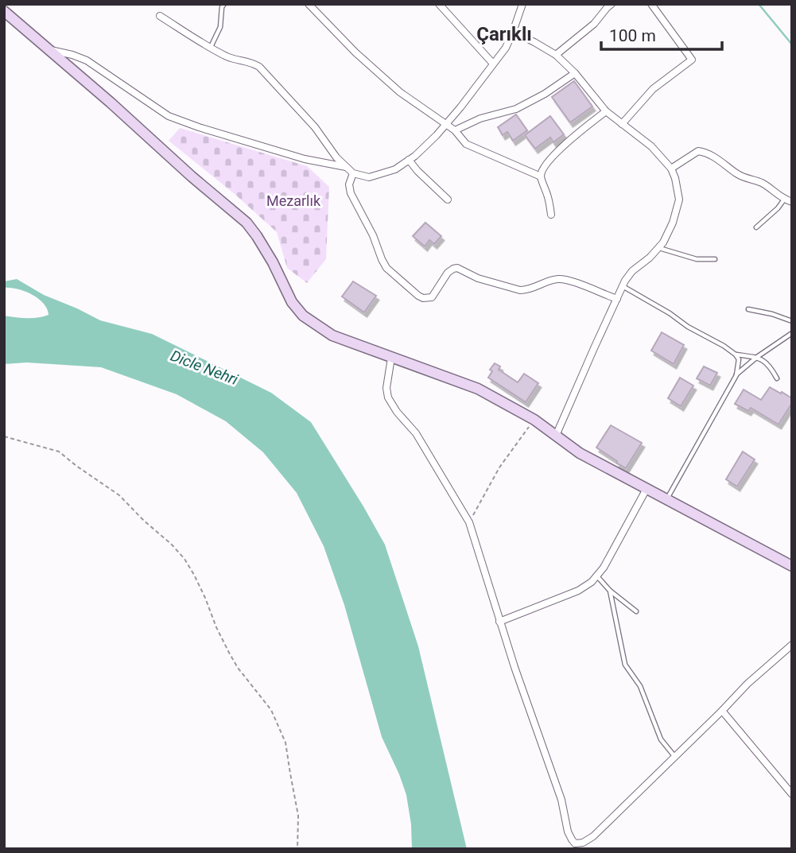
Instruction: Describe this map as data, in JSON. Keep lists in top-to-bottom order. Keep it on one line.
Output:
{"districts":["Çarıklı"],"water":["Dicle Nehri"],"parks":["Mezarlık"],"scale_bar":"100 m"}
